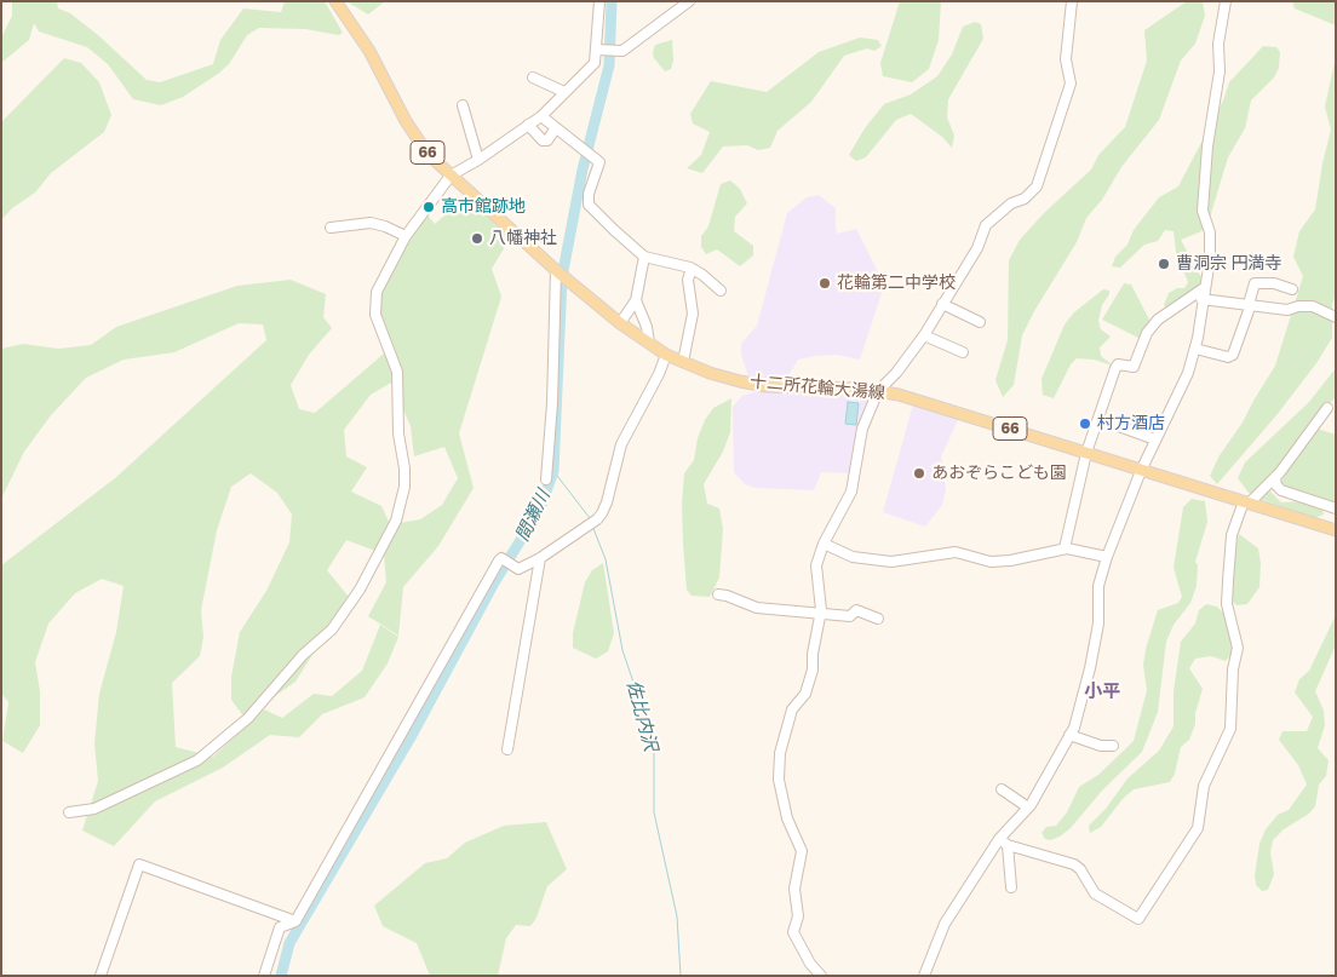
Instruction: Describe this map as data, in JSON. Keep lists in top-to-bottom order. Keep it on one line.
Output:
{"streets":{"main road":["66","十二所花輪大湯線"]},"districts":["小平"],"water":["間瀬川","佐比内沢"],"places":["高市館跡地","八幡神社","曹洞宗 円満寺","花輪第二中学校","村方酒店","あおぞらこども園"]}
